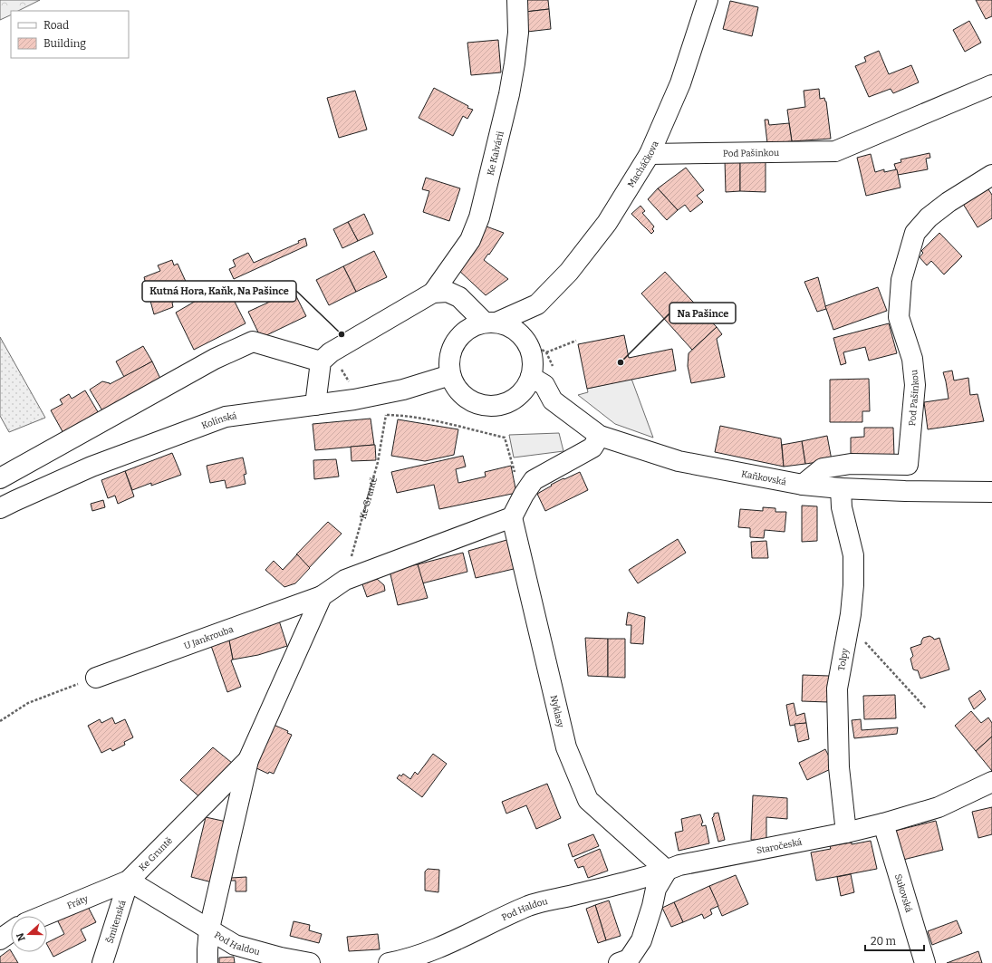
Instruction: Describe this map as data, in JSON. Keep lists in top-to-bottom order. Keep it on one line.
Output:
{"streets":{"street":["Pod Pašinkou","Ke Kalvárii","Macháčkova","Kolínská","Kaňkovská","Ke Gruntě","U Jankrouba","Tolpy","Nyklasy","Staročeská","Sukovská","Fráty","Pod Haldou","Šmitenská"]},"crossings":[["Pod Pašinkou","Macháčkova"],["Pod Pašinkou","Kaňkovská"],["Kaňkovská","Tolpy"],["Ke Gruntě","U Jankrouba"],["Ke Gruntě","Fráty"],["Ke Gruntě","Pod Haldou"],["Ke Gruntě","Šmitenská"],["Tolpy","Staročeská"],["Nyklasy","Staročeská"],["Nyklasy","Pod Haldou"],["Staročeská","Sukovská"],["Staročeská","Pod Haldou"],["Fráty","Šmitenská"]],"places":["Kutná Hora, Kaňk, Na Pašince","Na Pašince"],"legend":["Road","Building"],"scale_bar":"20 m","north":"left"}
